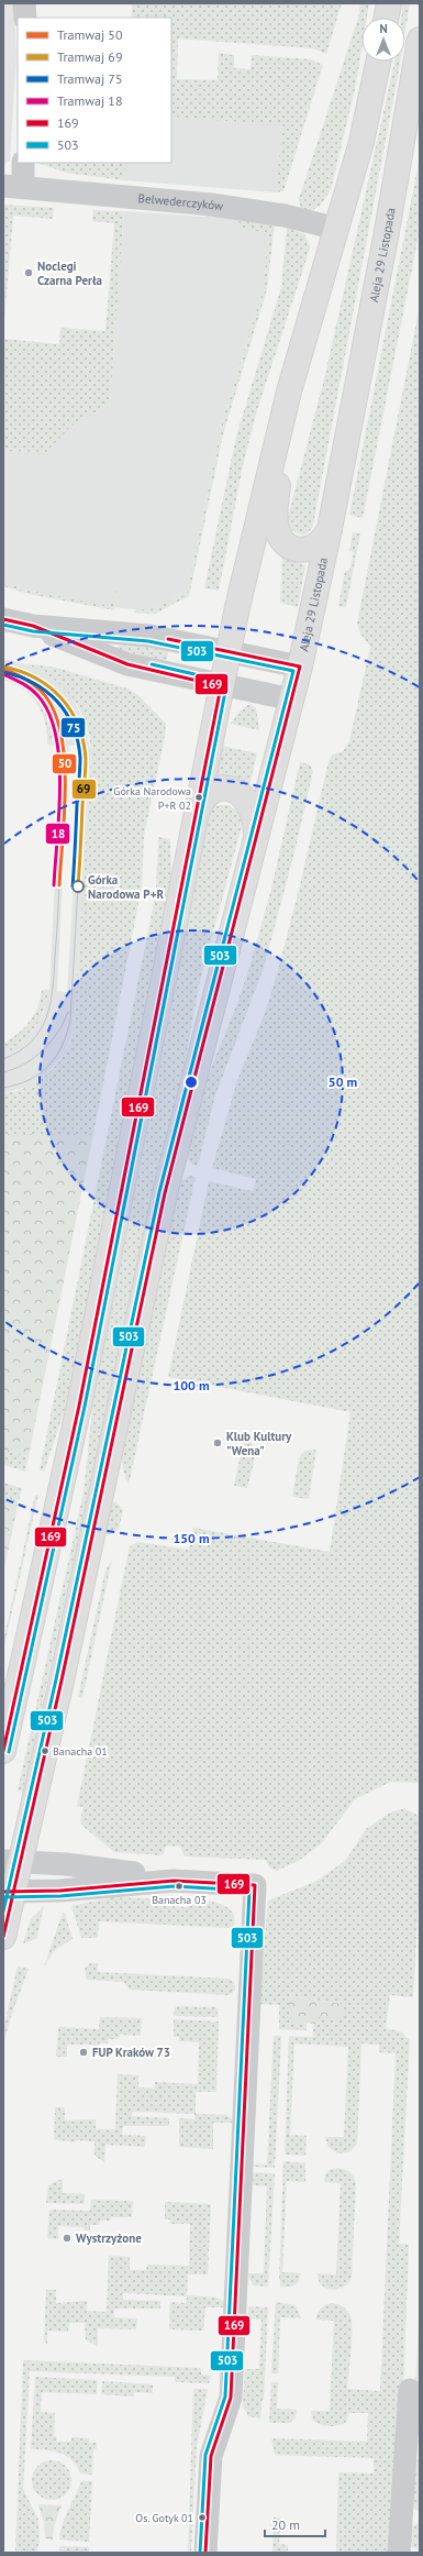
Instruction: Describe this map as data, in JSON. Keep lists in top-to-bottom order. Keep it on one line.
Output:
{"streets":{"main road":["Aleja 29 Listopada"],"street":["Belwederczyków"]},"places":["Noclegi Czarna Perła","Górka Narodowa P+R 02","Górka Narodowa P+R","Klub Kultury \"Wena\"","Banacha 01","Banacha 03","FUP Kraków 73","Wystrzyżone","Os. Gotyk 01"],"lines":["transit line 169","transit line 503","tram line 69","tram line 50","tram line 75","tram line 18"],"legend":["Tramwaj 50","Tramwaj 69","Tramwaj 75","Tramwaj 18","169","503"],"scale_bar":"20 m","north":"top","rings":["50 m","100 m","150 m"]}
